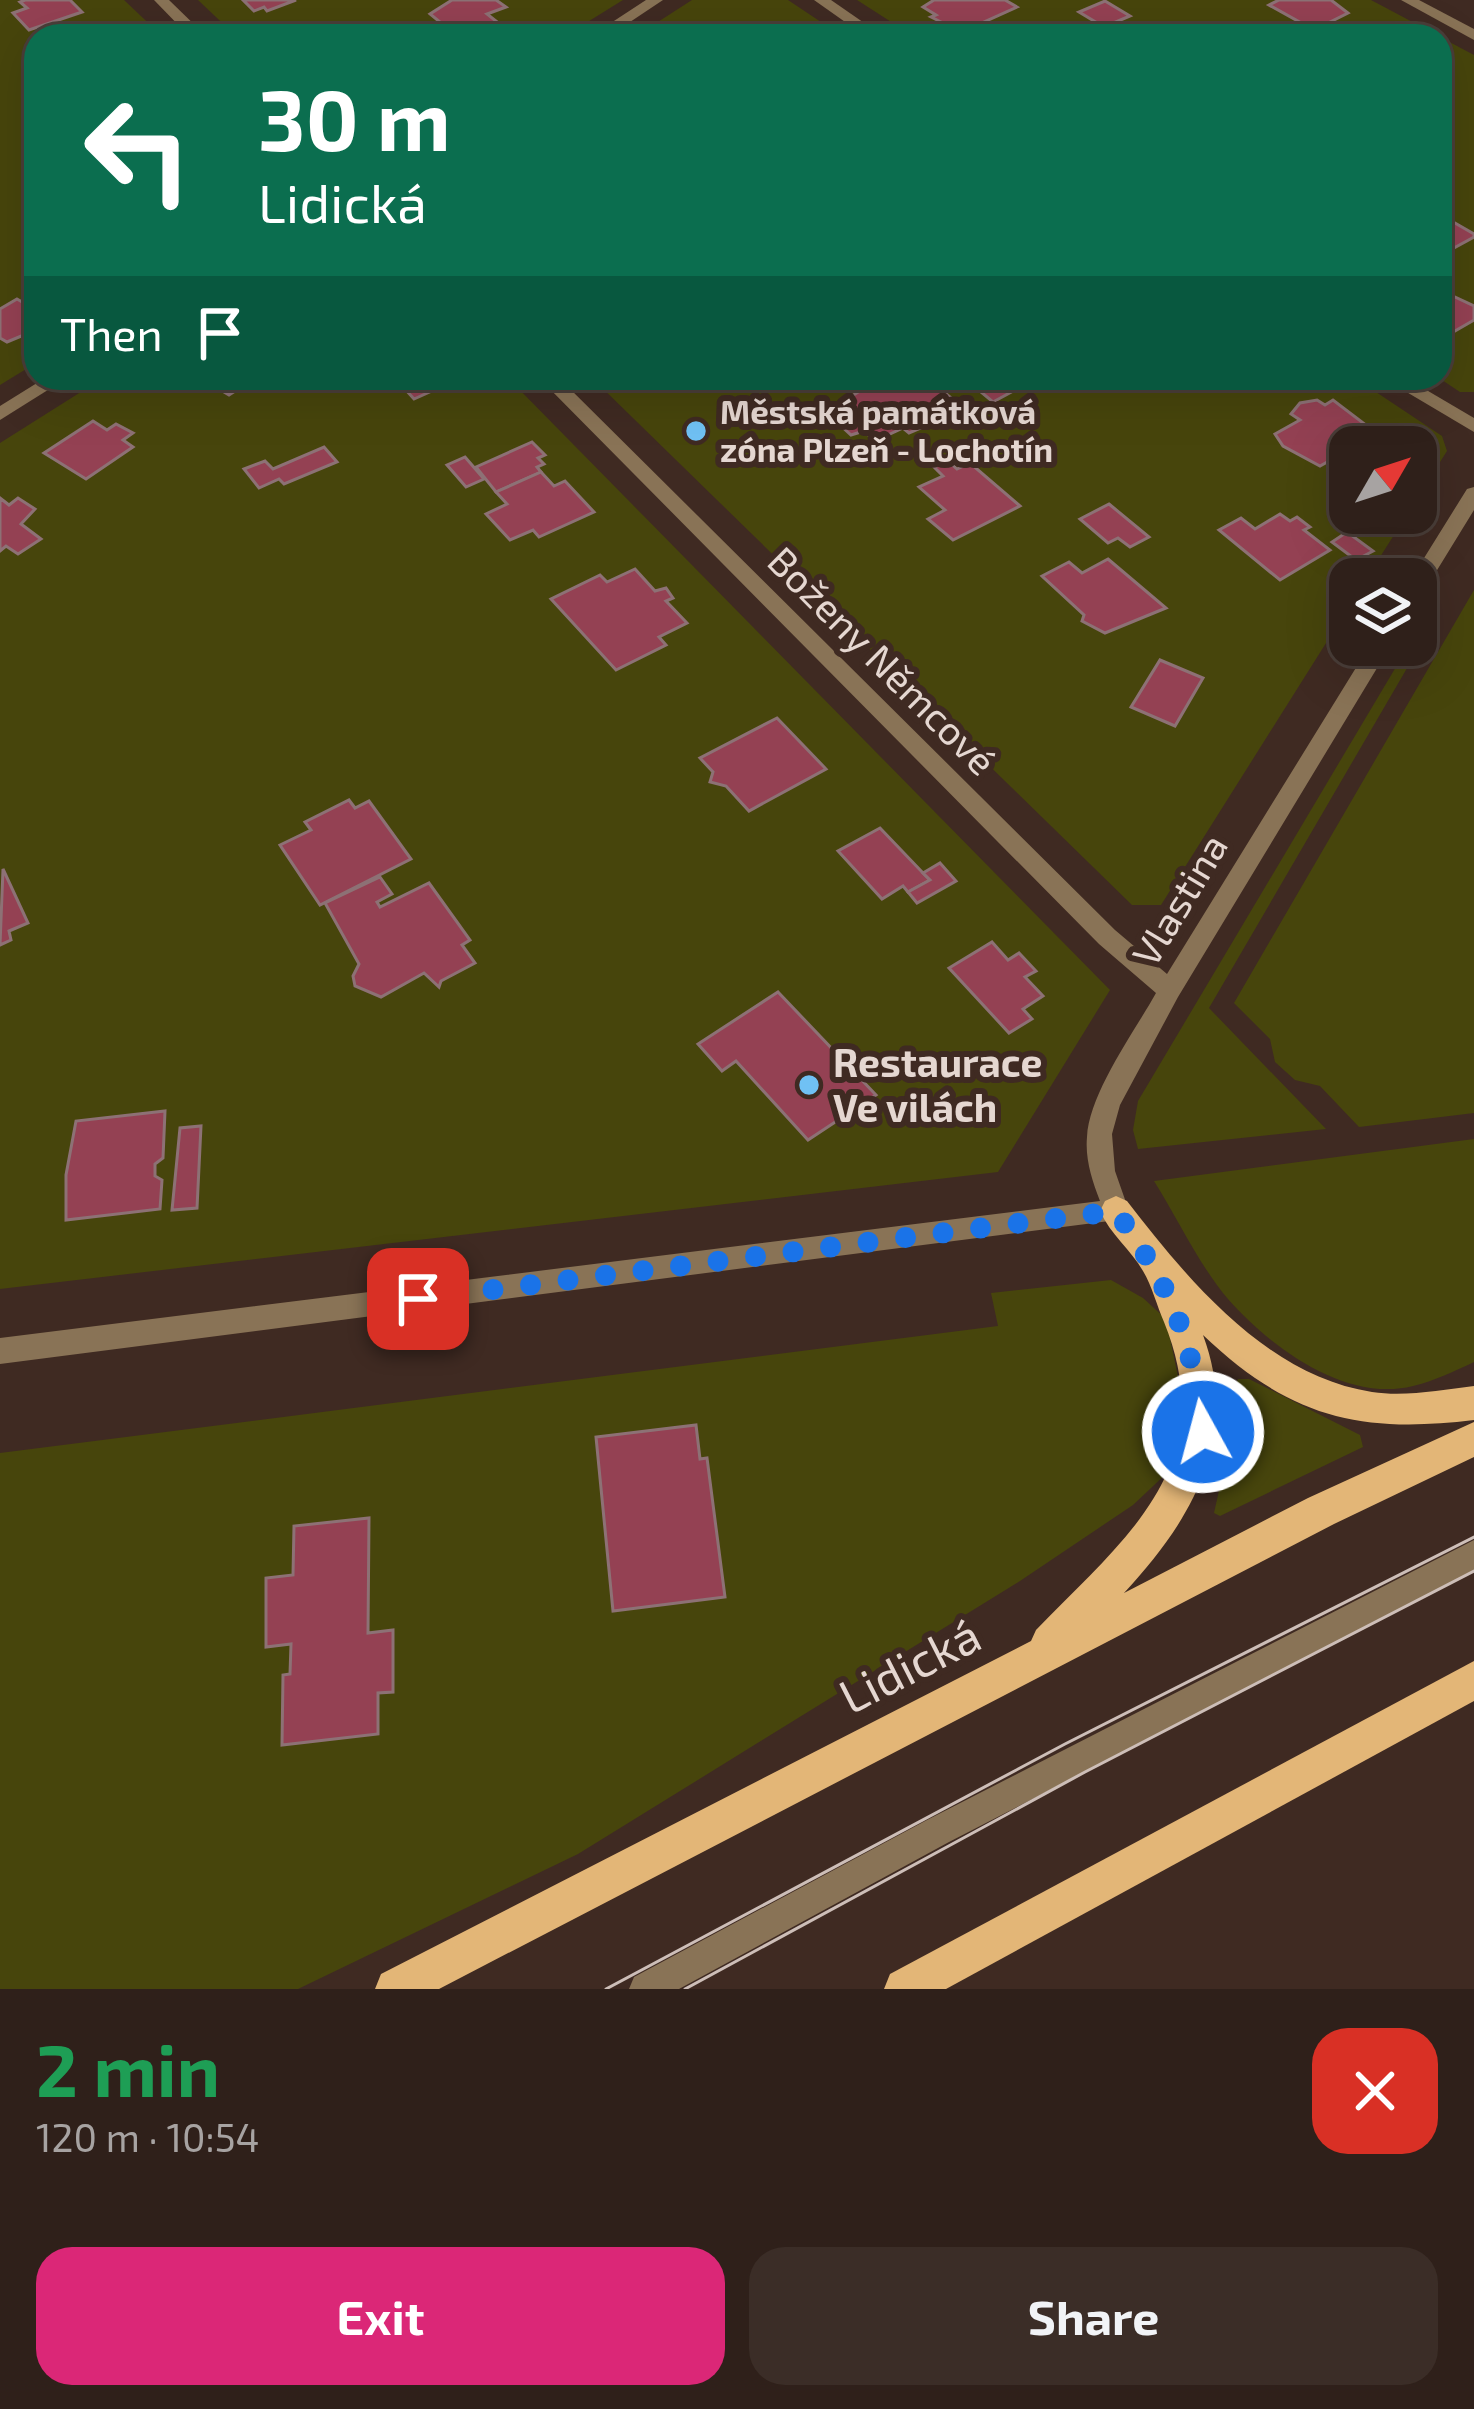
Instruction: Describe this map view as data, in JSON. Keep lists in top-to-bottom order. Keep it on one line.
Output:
{"streets":{"main road":["Lidická"],"street":["Boženy Němcové","Vlastina"]},"crossings":[["Boženy Němcové","Vlastina"]],"places":["Městská památková zóna Plzeň - Lochotín","Restaurace Ve vilách"],"north":"top right","page":{"turn":["30 m","Lidická"],"then":"Then","heading":["2 min","120 m · 10:54"],"buttons":["Exit","Share"]}}
